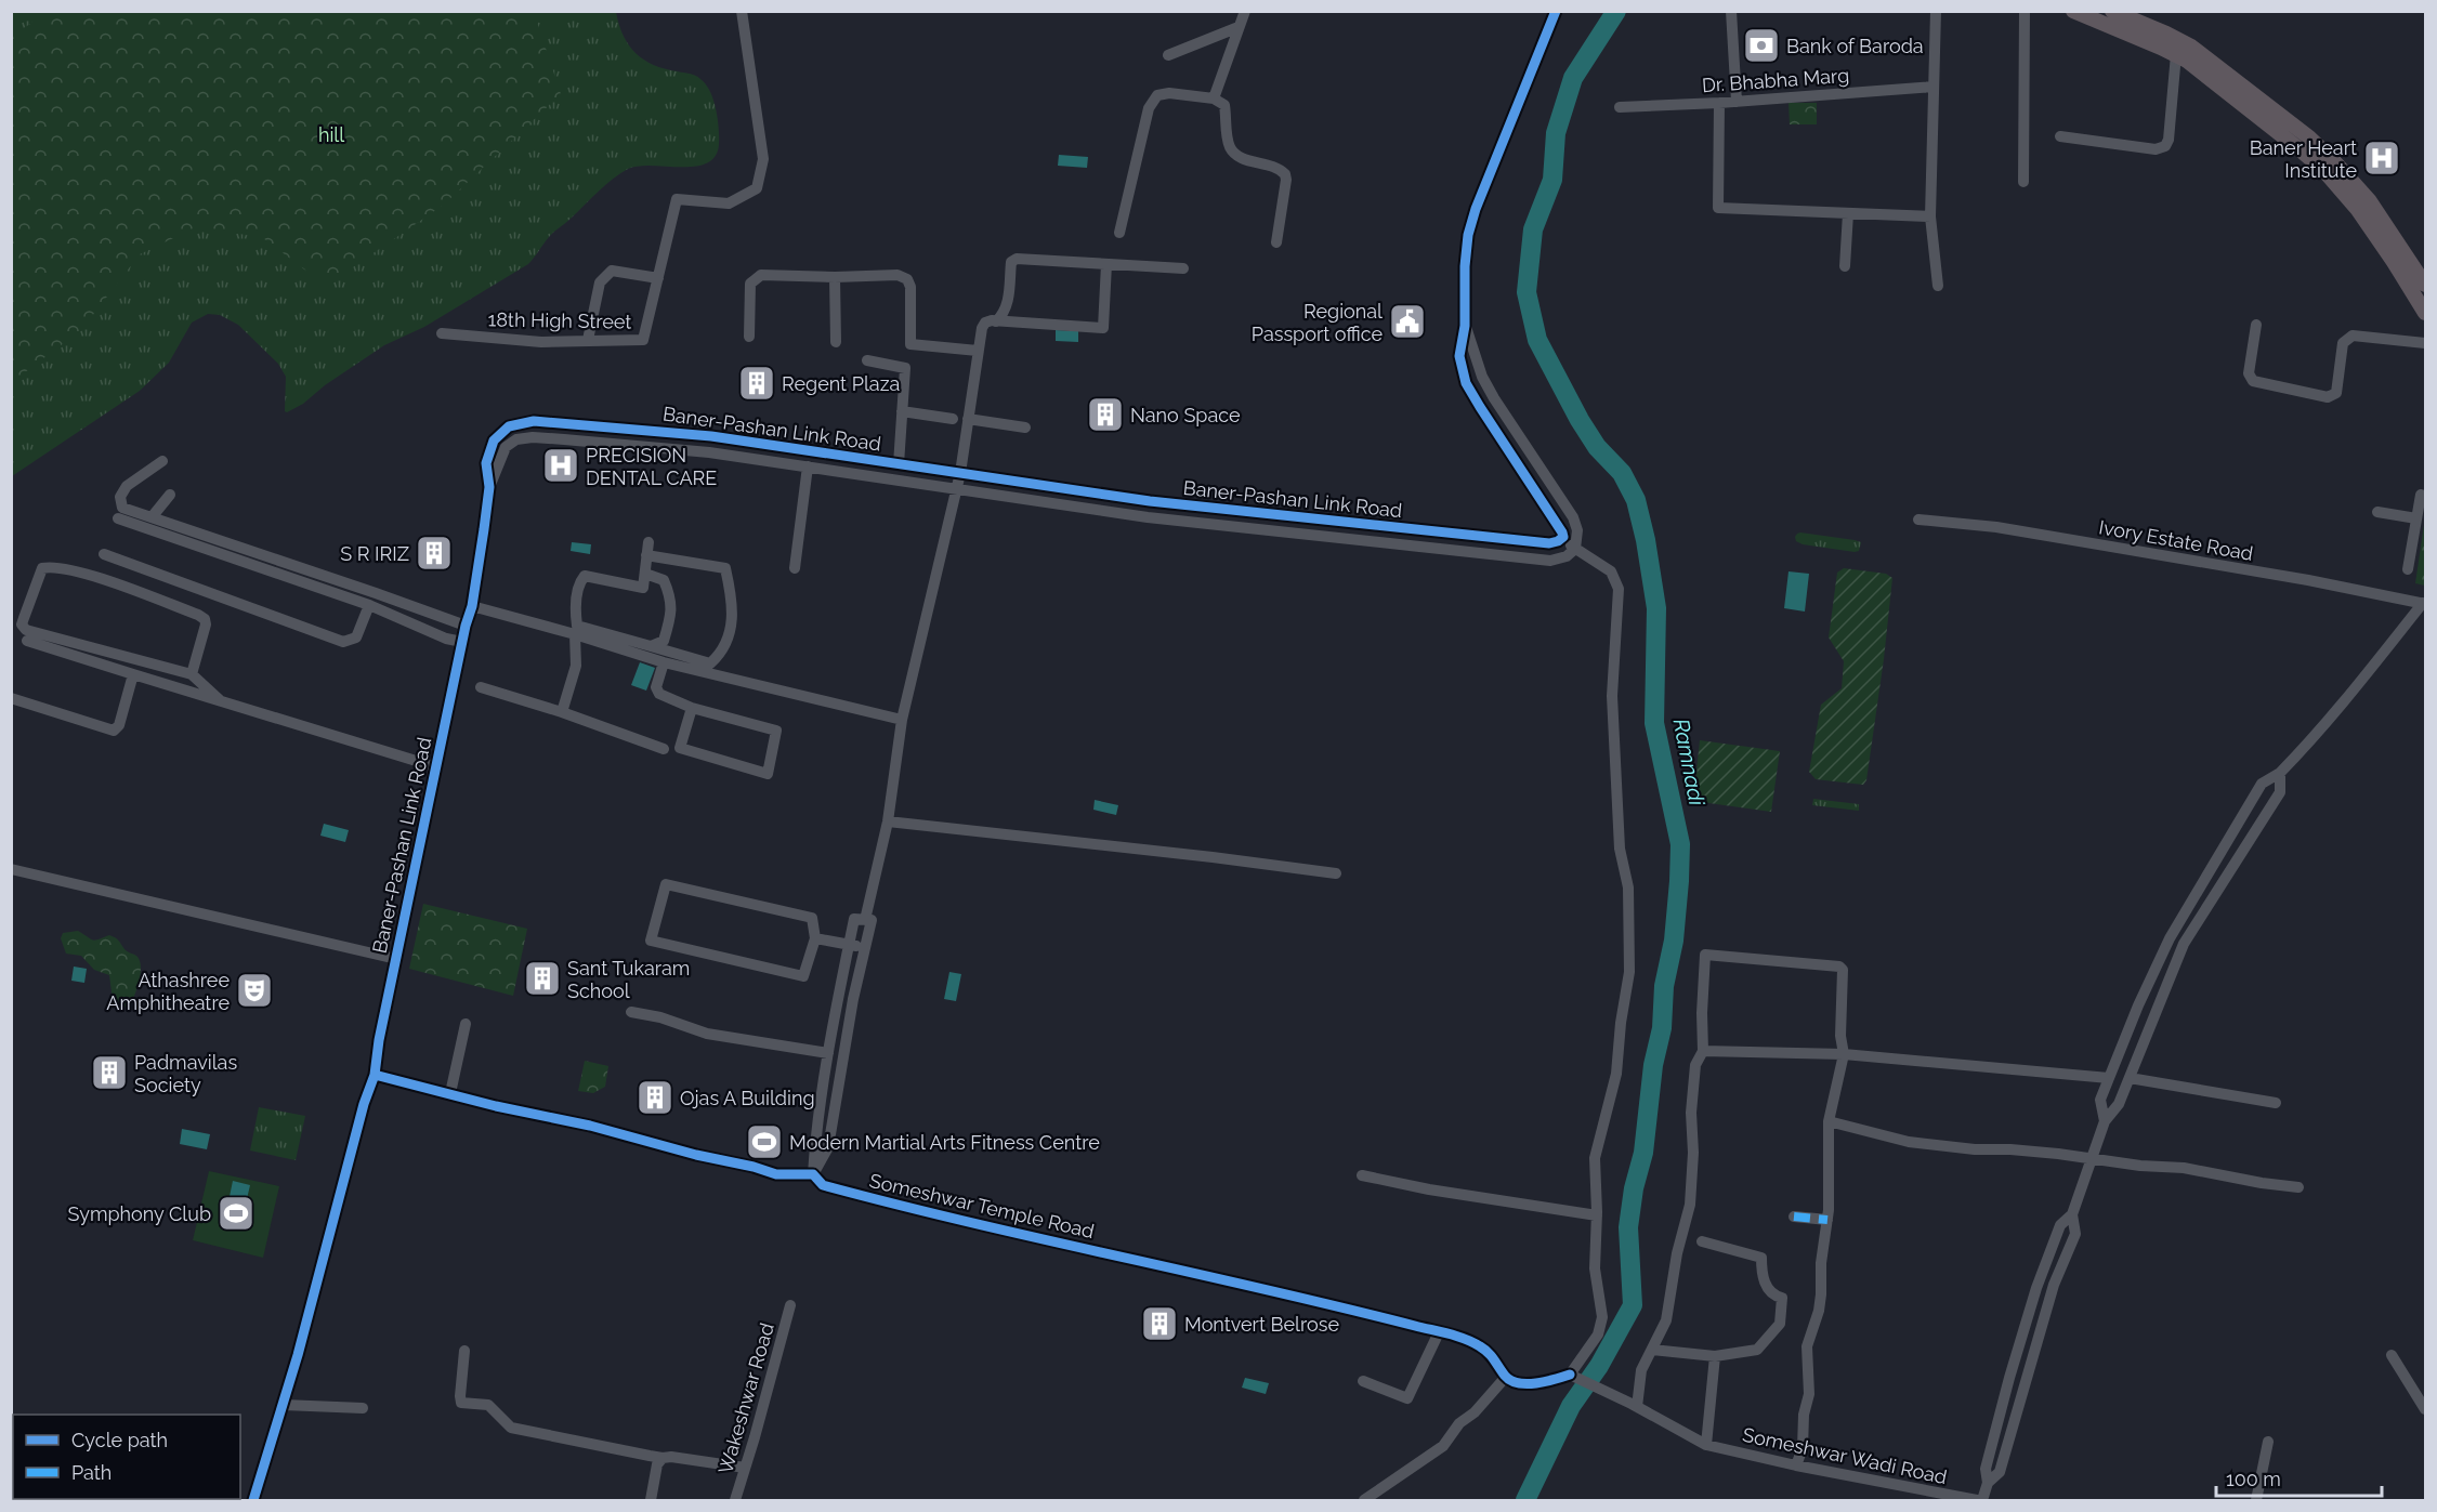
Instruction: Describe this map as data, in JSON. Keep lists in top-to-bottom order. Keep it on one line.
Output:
{"streets":{"street":["Dr. Bhabha Marg","18th High Street","Baner-Pashan Link Road","Ivory Estate Road","Someshwar Temple Road","Wakeshwar Road","Someshwar Wadi Road"]},"water":["Ramnadi"],"parks":["hill"],"places":{"bank":["Bank of Baroda"],"hospital":["Baner Heart Institute","PRECISION DENTAL CARE"],"public building":["Regional Passport office"],"building":["Regent Plaza","Nano Space","S R IRIZ","Sant Tukaram School","Padmavilas Society","Ojas A Building","Montvert Belrose"],"theatre":["Athashree Amphitheatre"],"sports":["Modern Martial Arts Fitness Centre","Symphony Club"]},"legend":["Cycle path","Path"],"scale_bar":"100 m"}
